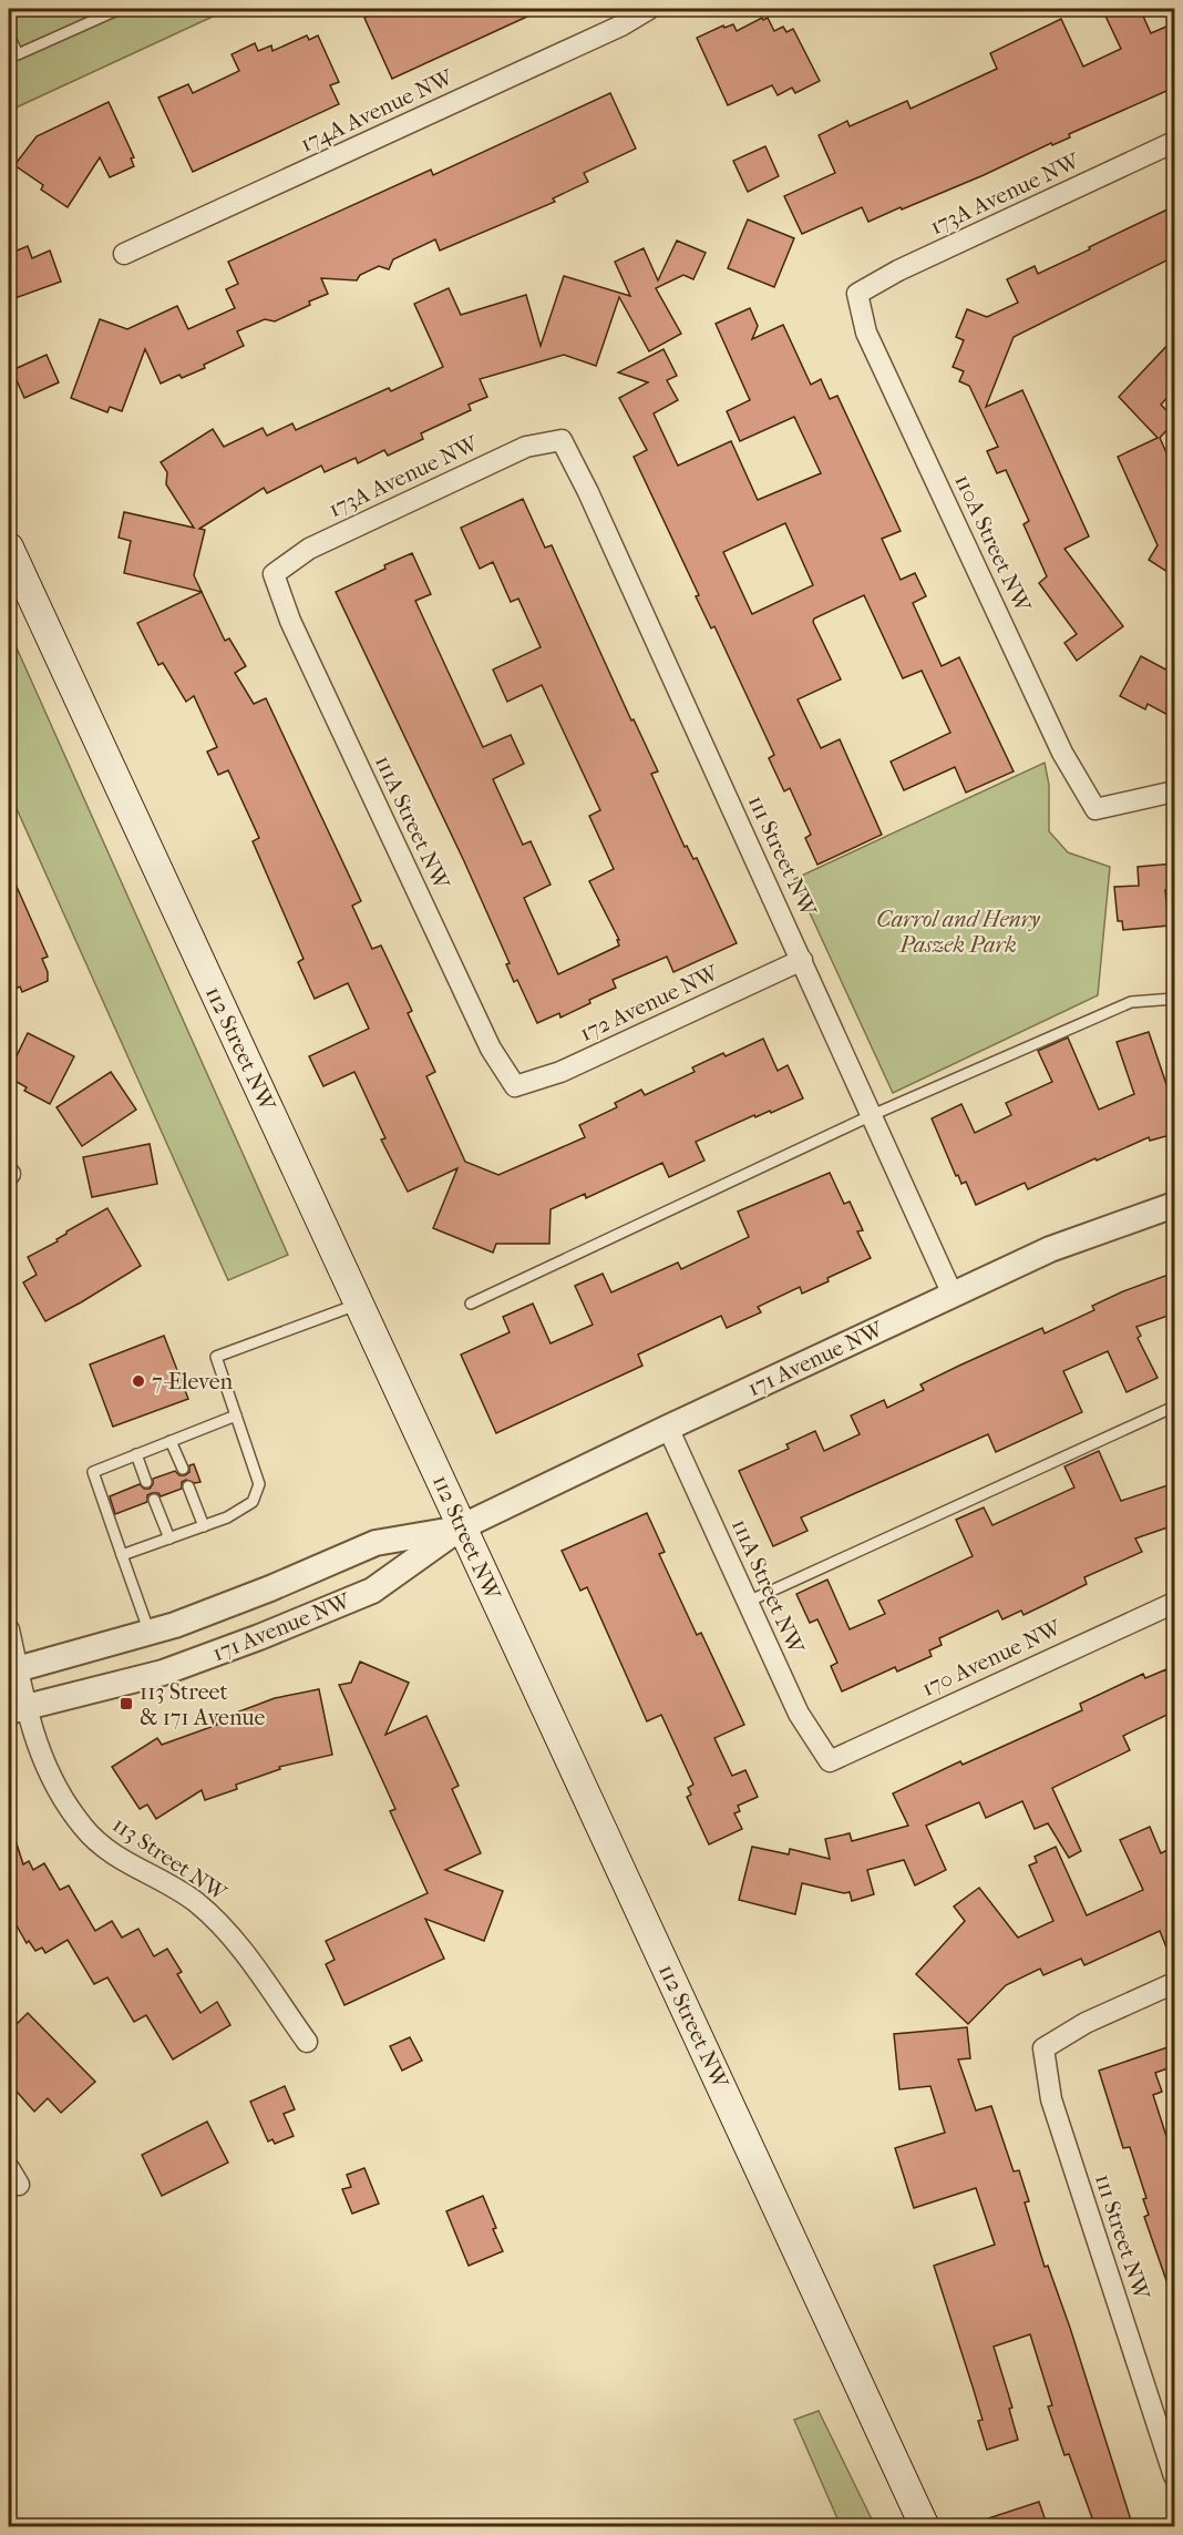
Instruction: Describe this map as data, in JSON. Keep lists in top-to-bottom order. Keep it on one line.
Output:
{"streets":{"main road":["112 Street NW"],"street":["174A Avenue NW","173A Avenue NW","110A Street NW","111A Street NW","111 Street NW","172 Avenue NW","171 Avenue NW","170 Avenue NW","113 Street NW"]},"crossings":[["173A Avenue NW","110A Street NW"],["173A Avenue NW","111A Street NW"],["173A Avenue NW","111 Street NW"],["111A Street NW","172 Avenue NW"],["111A Street NW","171 Avenue NW"],["111A Street NW","170 Avenue NW"],["111 Street NW","172 Avenue NW"],["111 Street NW","171 Avenue NW"],["112 Street NW","171 Avenue NW"],["171 Avenue NW","113 Street NW"]],"parks":["Carrol and Henry Paszek Park"],"places":{"other":["7-Eleven"],"transit":["113 Street & 171 Avenue"]}}
